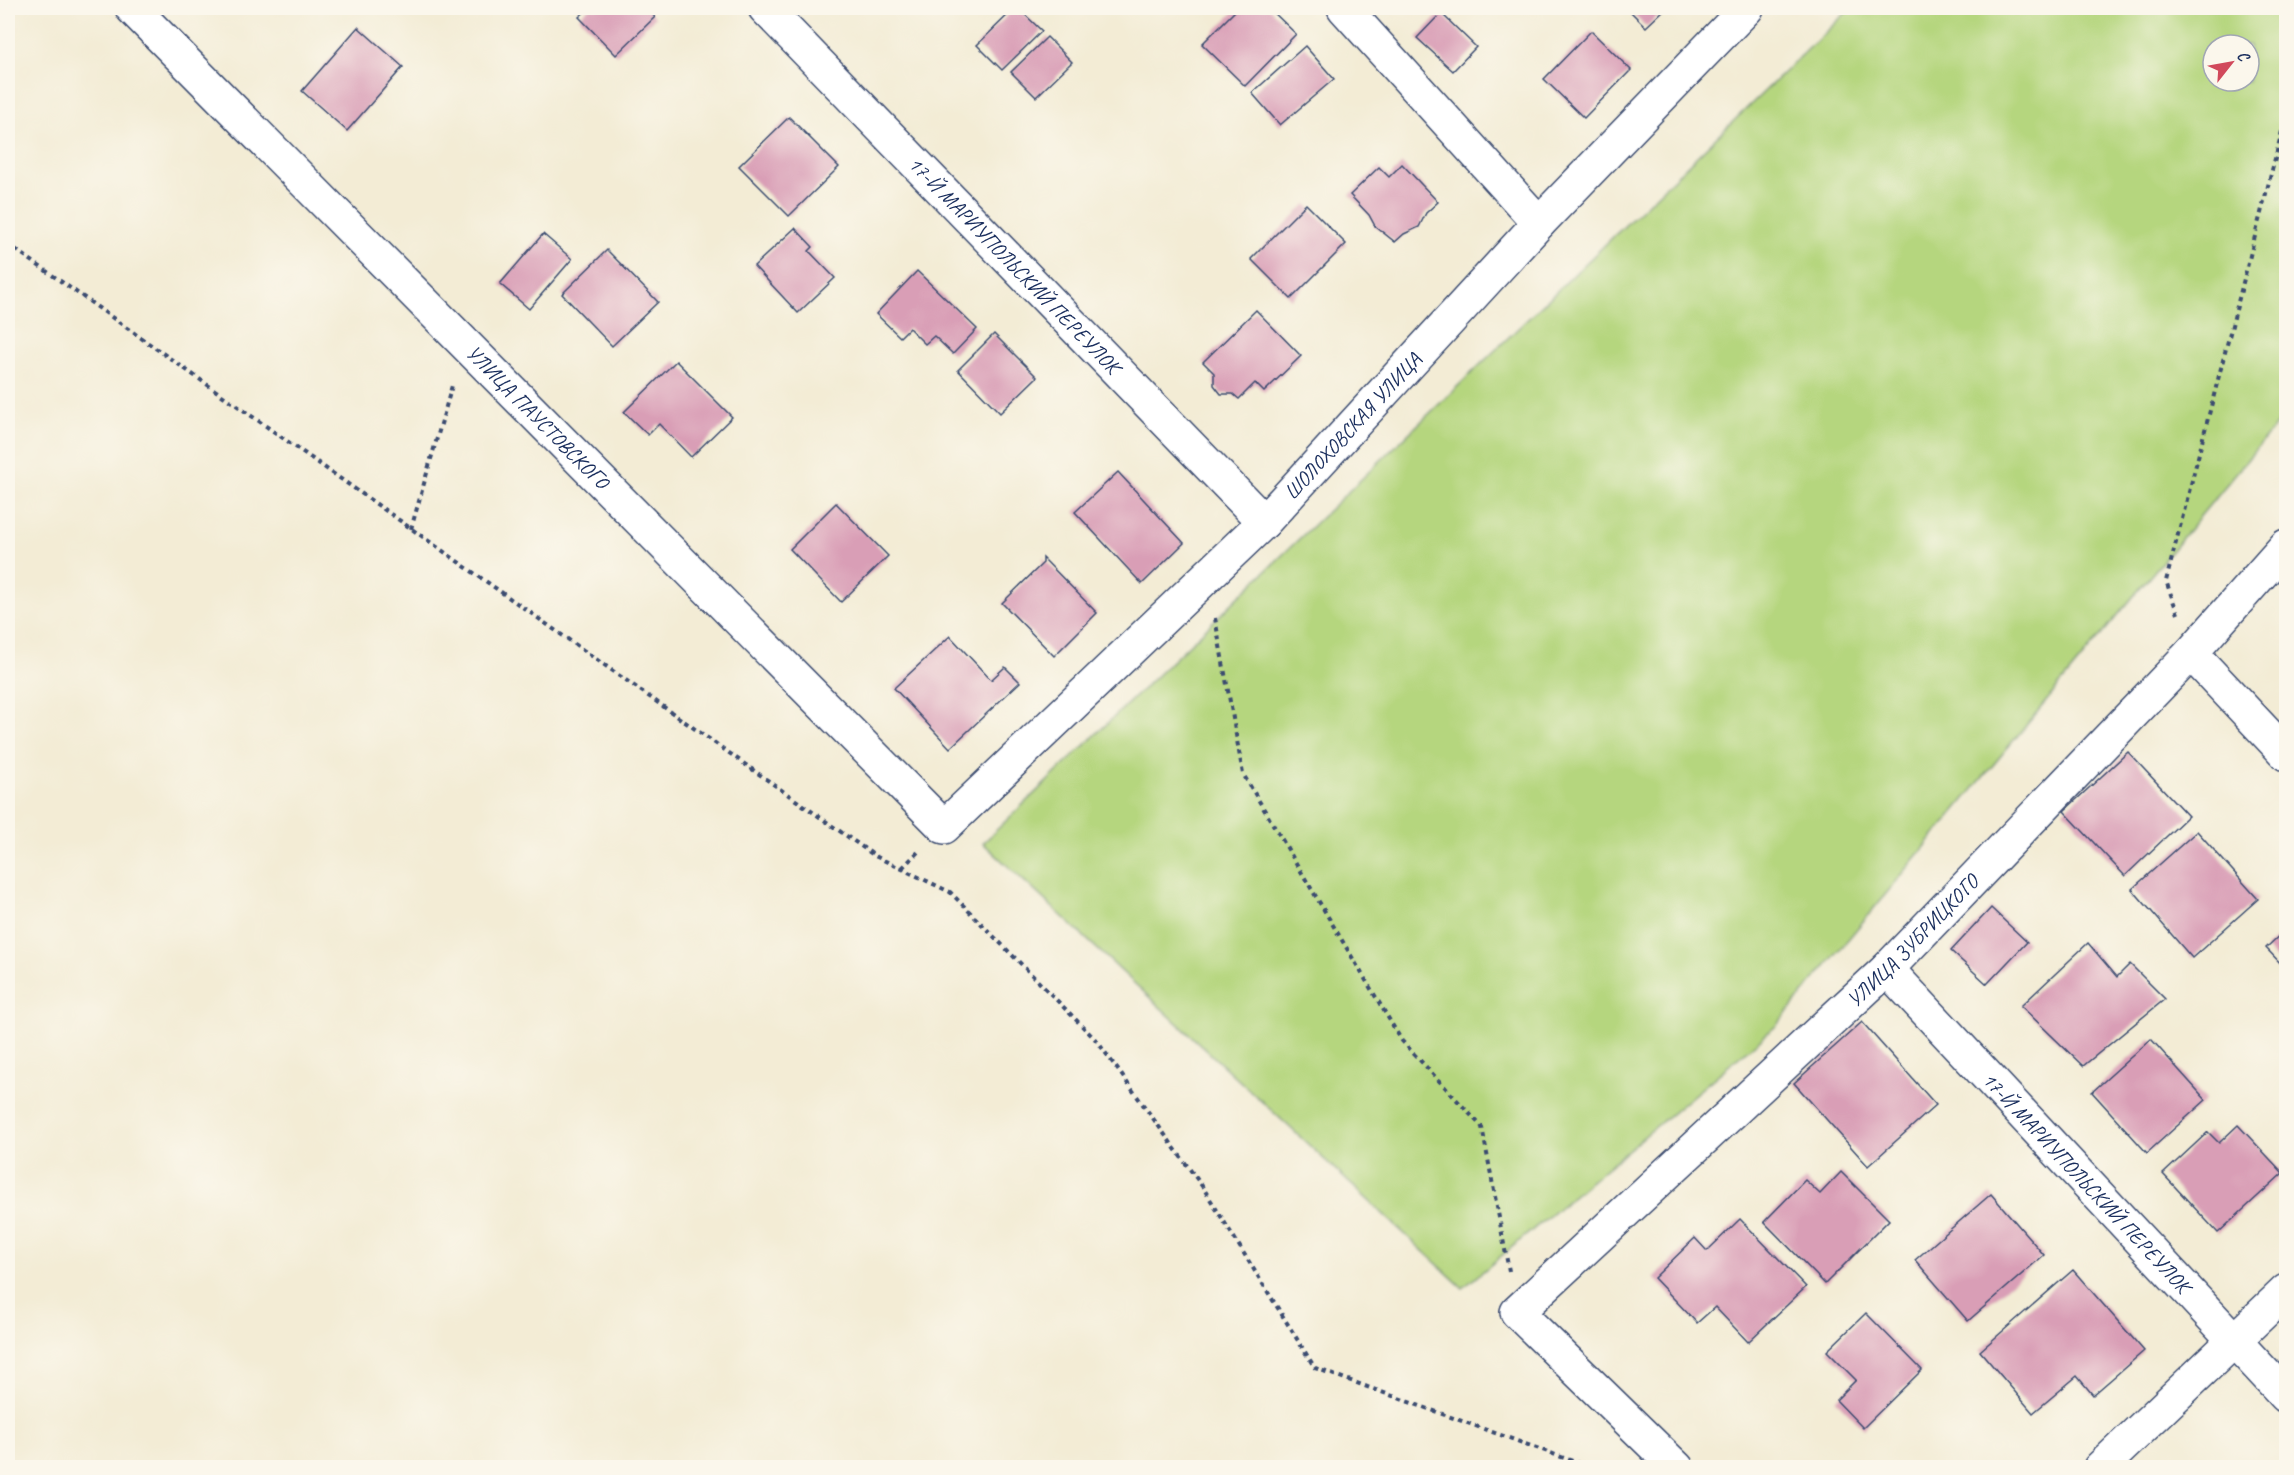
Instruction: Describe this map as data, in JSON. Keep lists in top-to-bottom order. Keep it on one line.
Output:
{"streets":{"street":["17-Й МАРИУПОЛЬСКИЙ ПЕРЕУЛОК","УЛИЦА ПАУСТОВСКОГО","ШОЛОХОВСКАЯ УЛИЦА","УЛИЦА ЗУБРИЦКОГО"]},"crossings":[["17-Й МАРИУПОЛЬСКИЙ ПЕРЕУЛОК","ШОЛОХОВСКАЯ УЛИЦА"],["17-Й МАРИУПОЛЬСКИЙ ПЕРЕУЛОК","УЛИЦА ЗУБРИЦКОГО"],["УЛИЦА ПАУСТОВСКОГО","ШОЛОХОВСКАЯ УЛИЦА"]],"north":"top right"}
